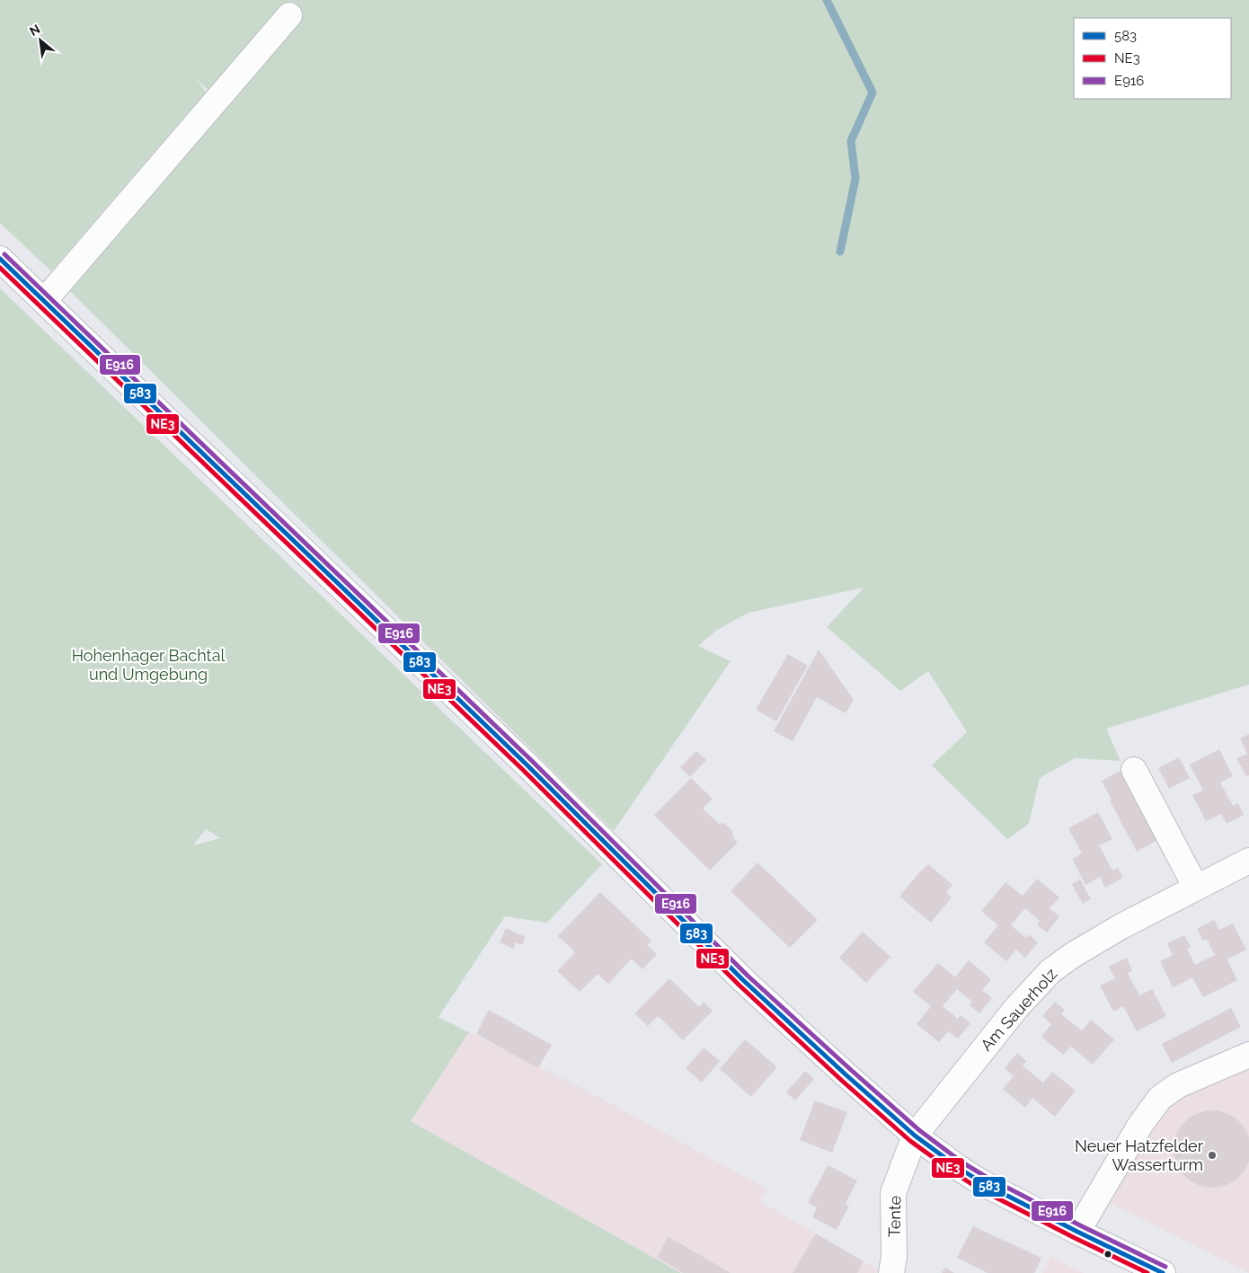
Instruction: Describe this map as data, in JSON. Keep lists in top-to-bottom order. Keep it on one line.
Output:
{"streets":{"main road":["Am Sauerholz","Tente"]},"crossings":[["Am Sauerholz","Tente"]],"parks":["Hohenhager Bachtal und Umgebung"],"places":["Neuer Hatzfelder Wasserturm"],"lines":["transit line E916","transit line 583","transit line NE3"],"legend":["583","NE3","E916"],"north":"top left"}
